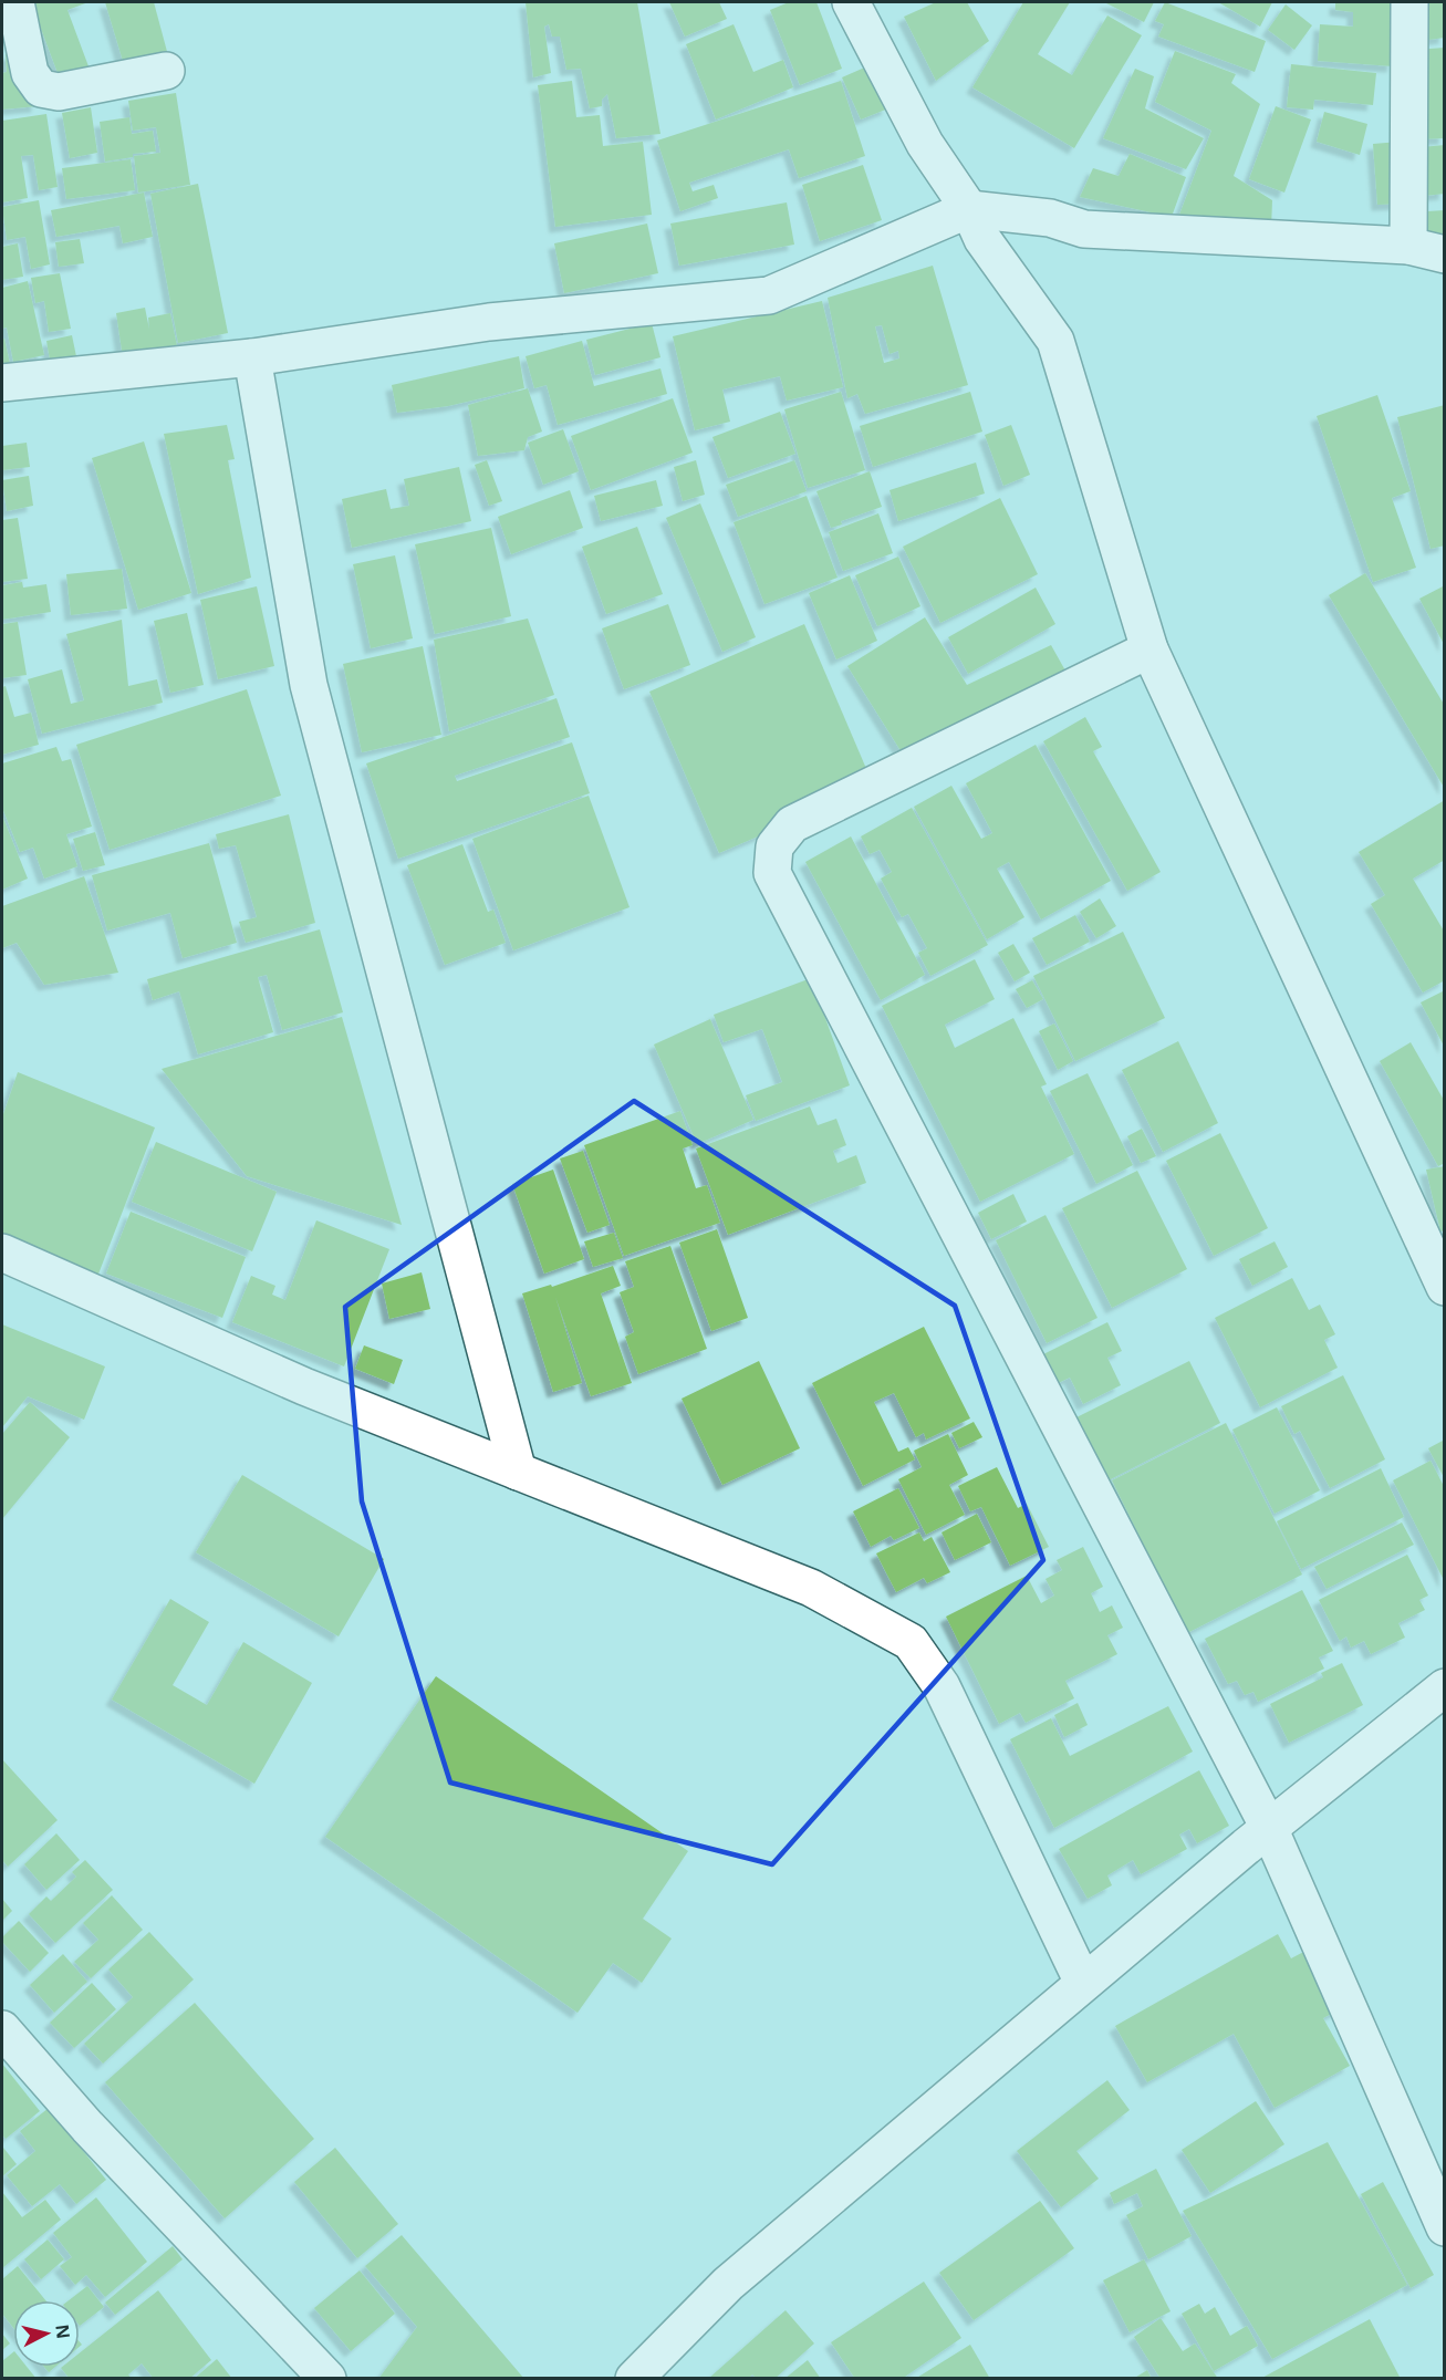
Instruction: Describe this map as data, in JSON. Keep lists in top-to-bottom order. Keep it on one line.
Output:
{"north":"right"}
